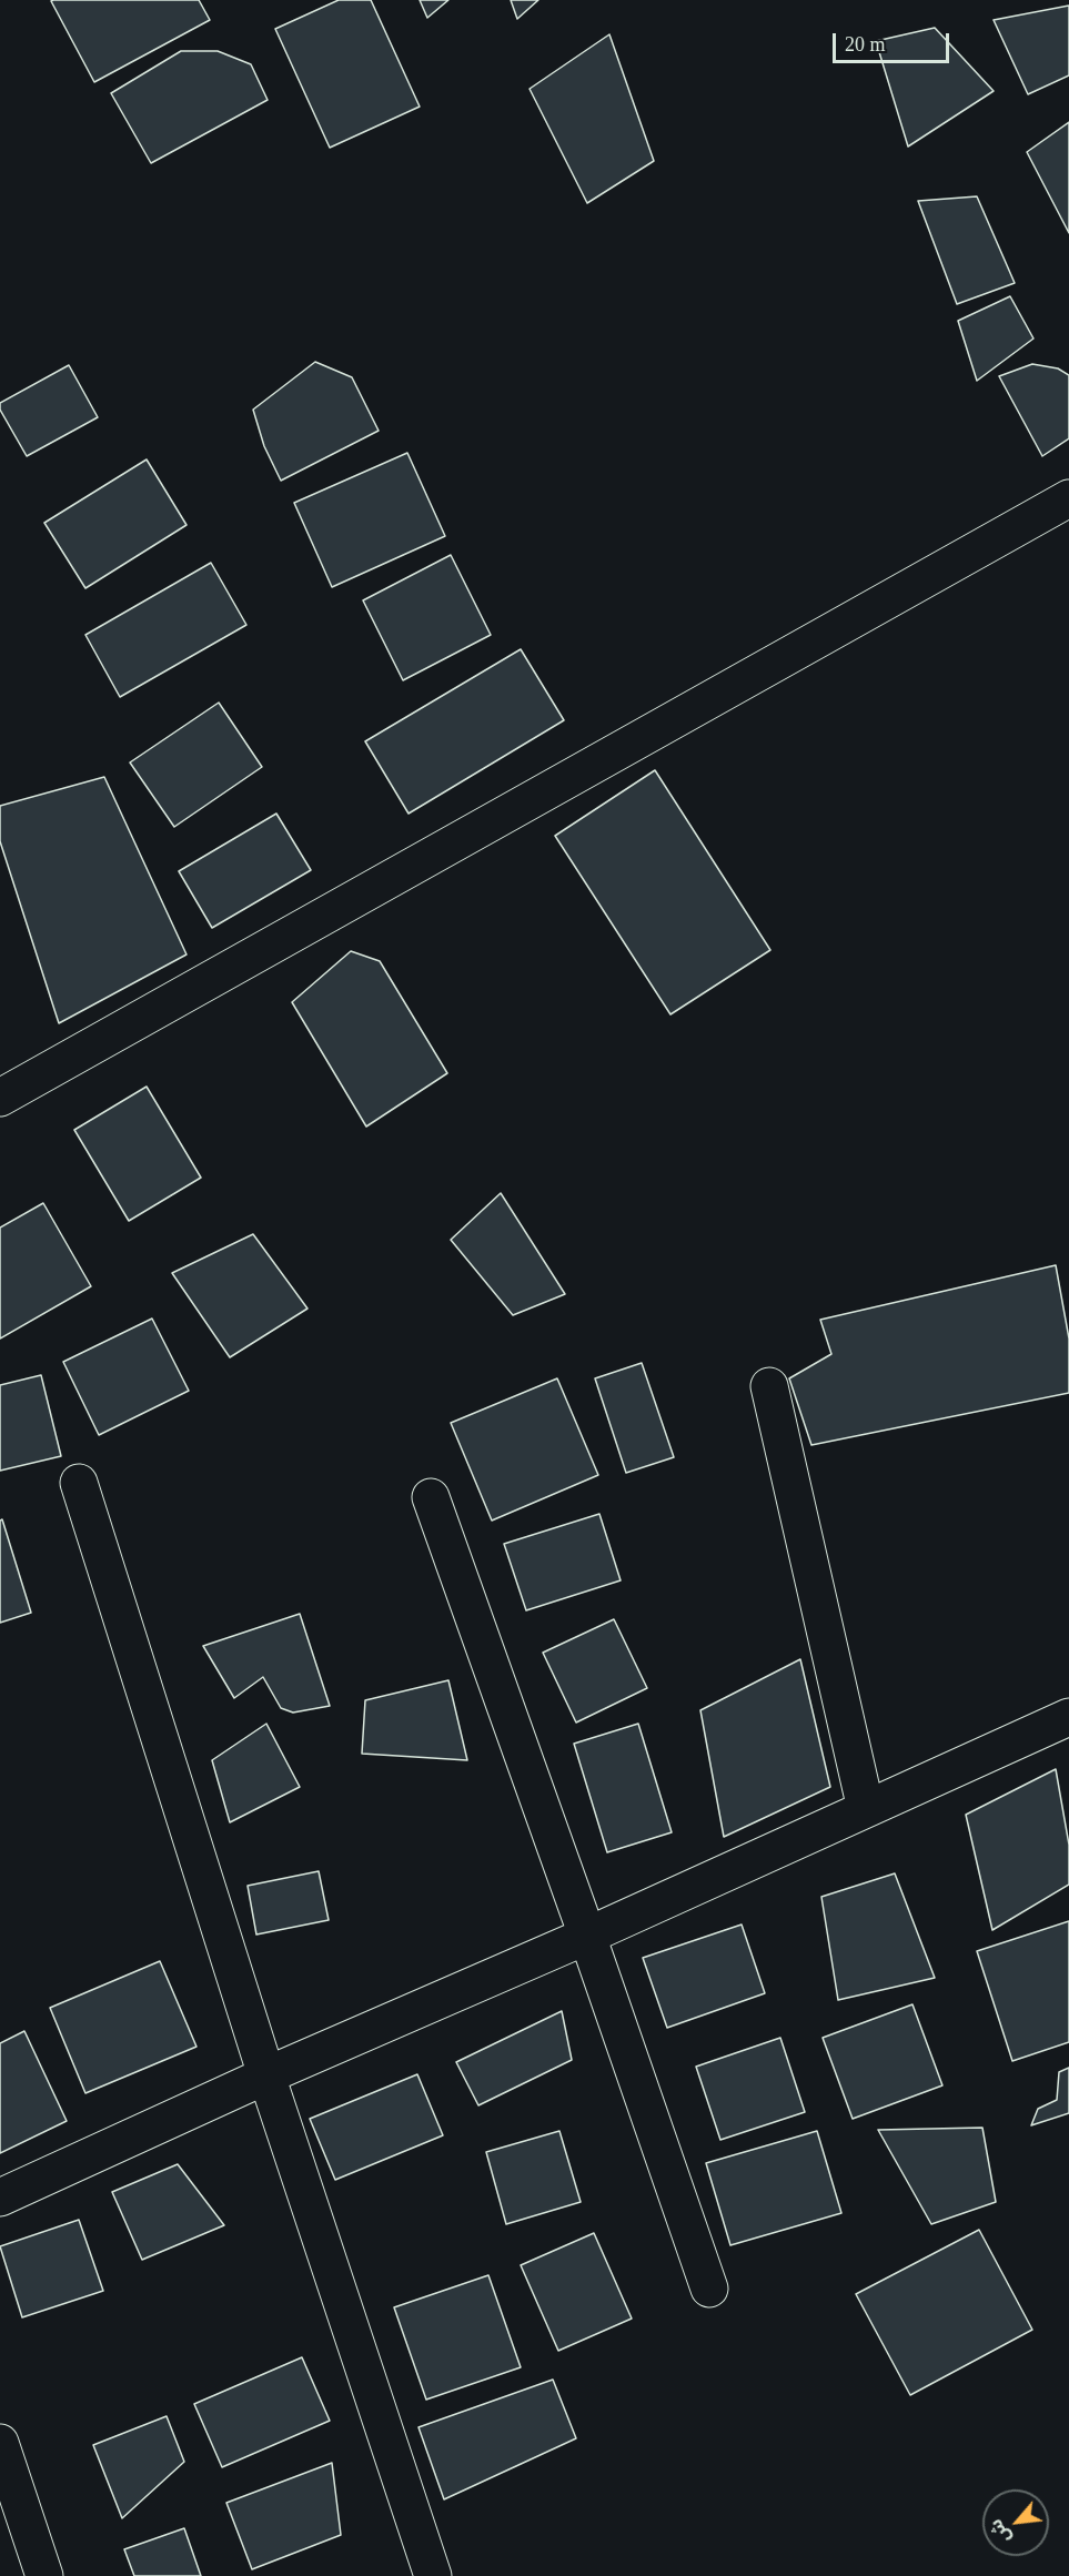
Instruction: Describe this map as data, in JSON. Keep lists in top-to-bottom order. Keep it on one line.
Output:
{"scale_bar":"20 m","north":"bottom left"}
